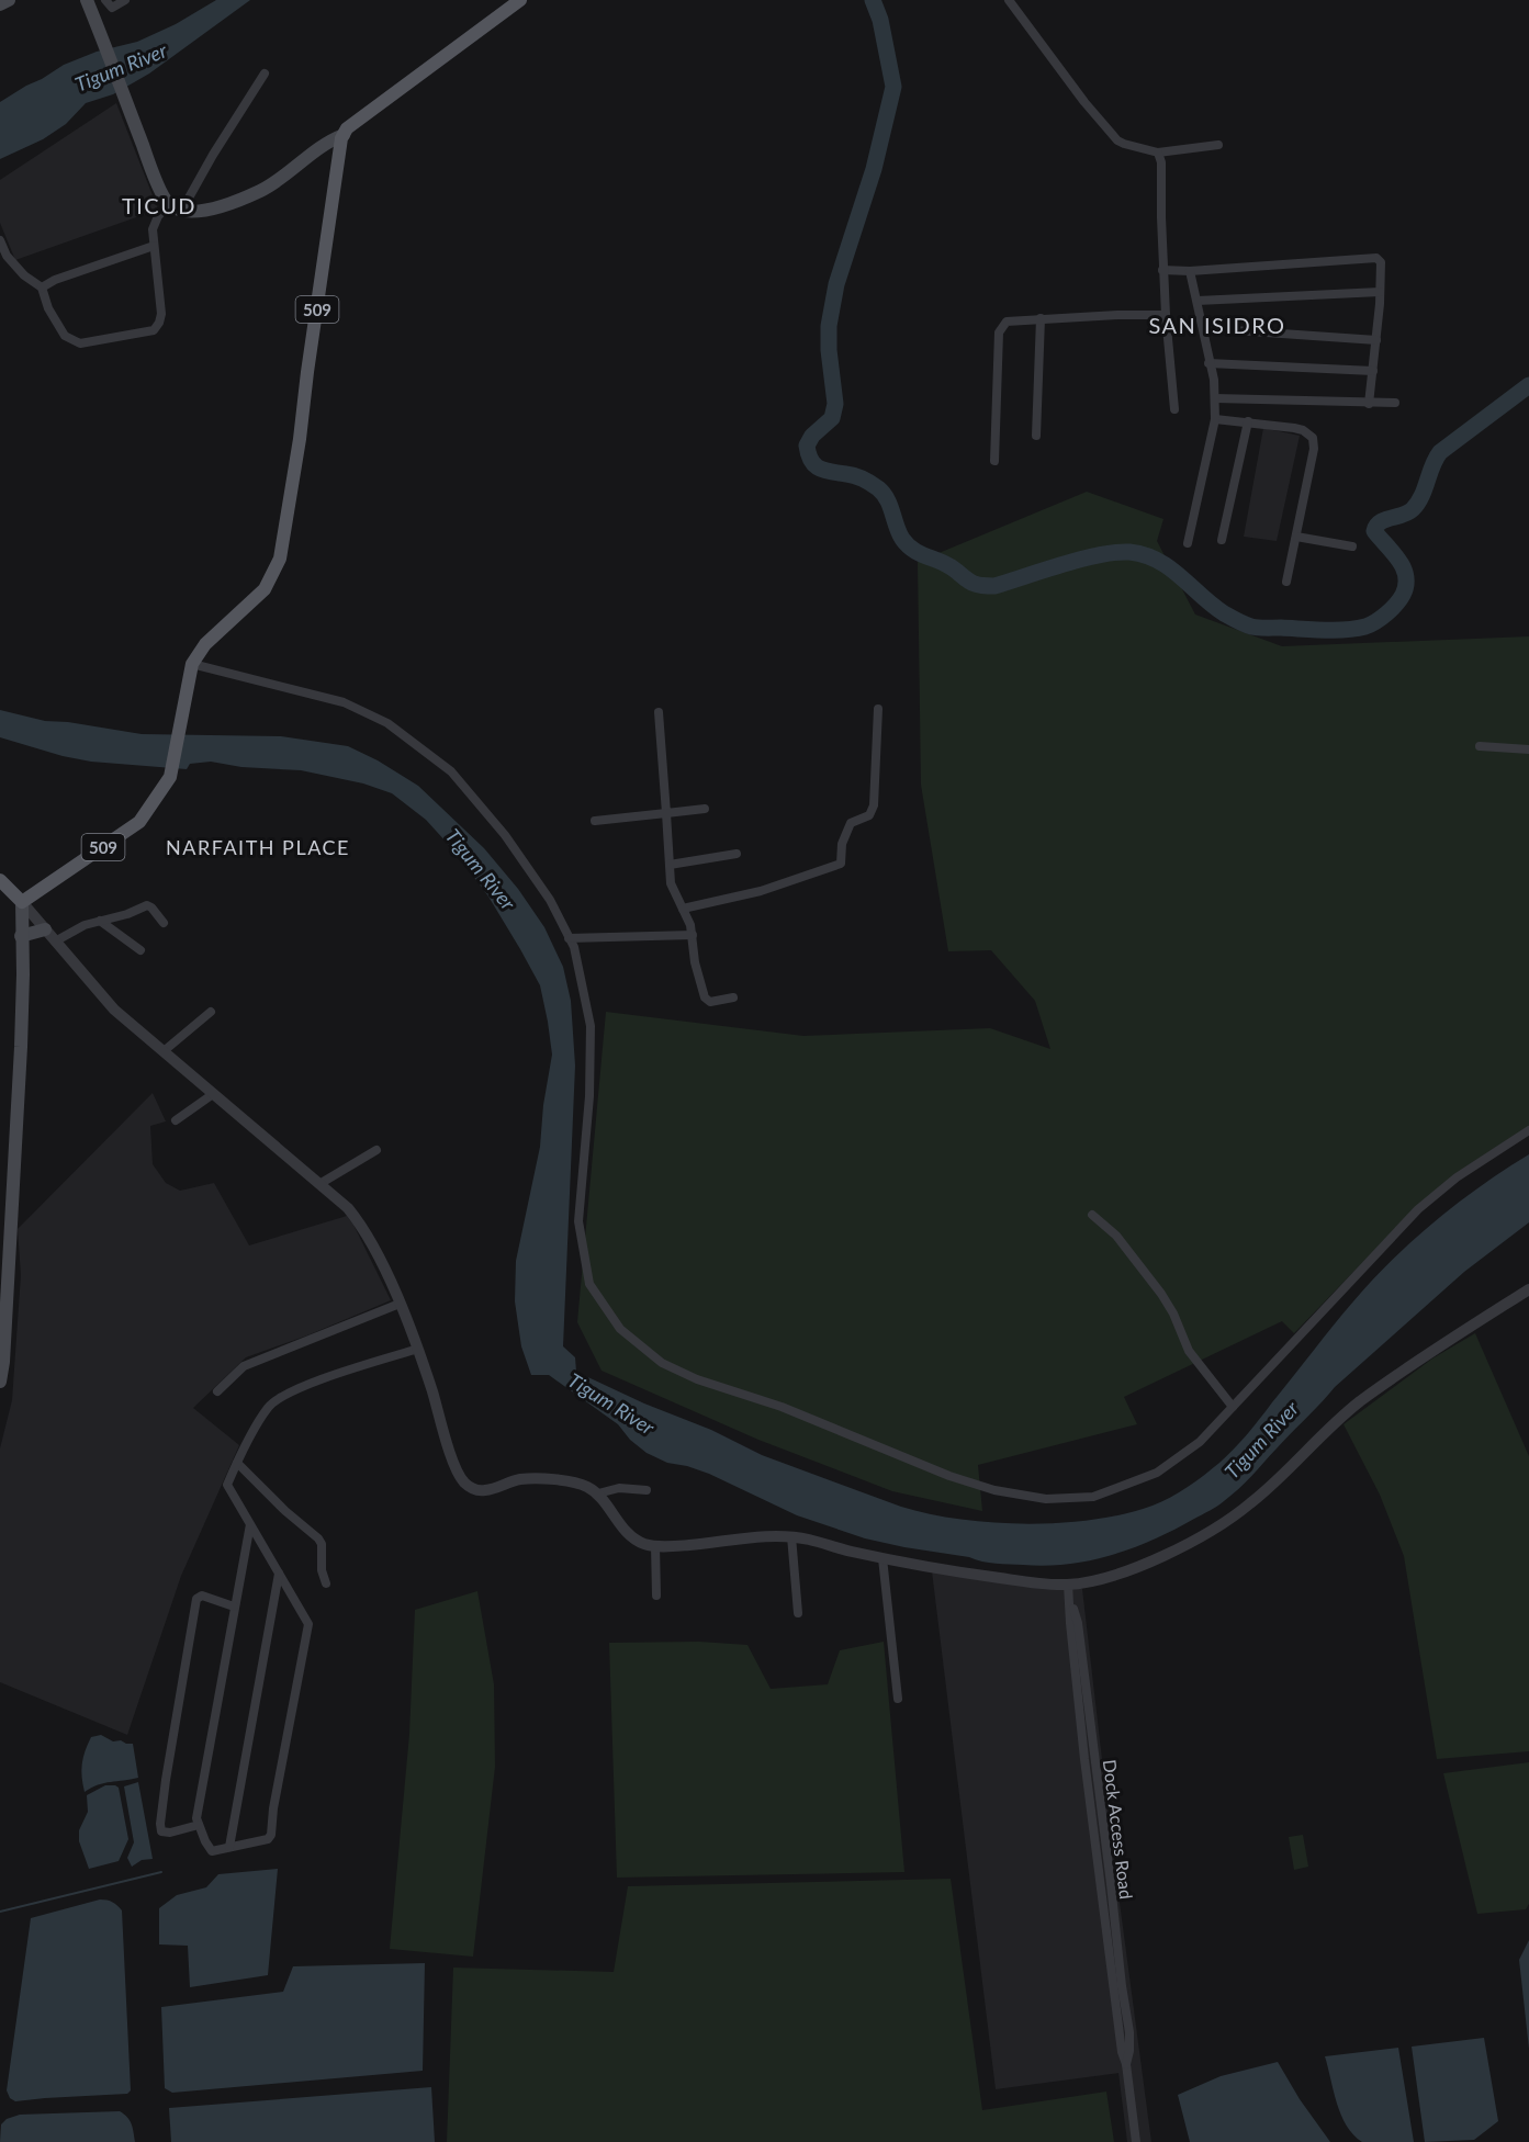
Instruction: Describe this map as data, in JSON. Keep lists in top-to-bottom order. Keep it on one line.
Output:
{"streets":{"main road":["509"],"street":["Dock Access Road"]},"districts":["TICUD","SAN ISIDRO","NARFAITH PLACE"],"water":["Tigum River"]}
